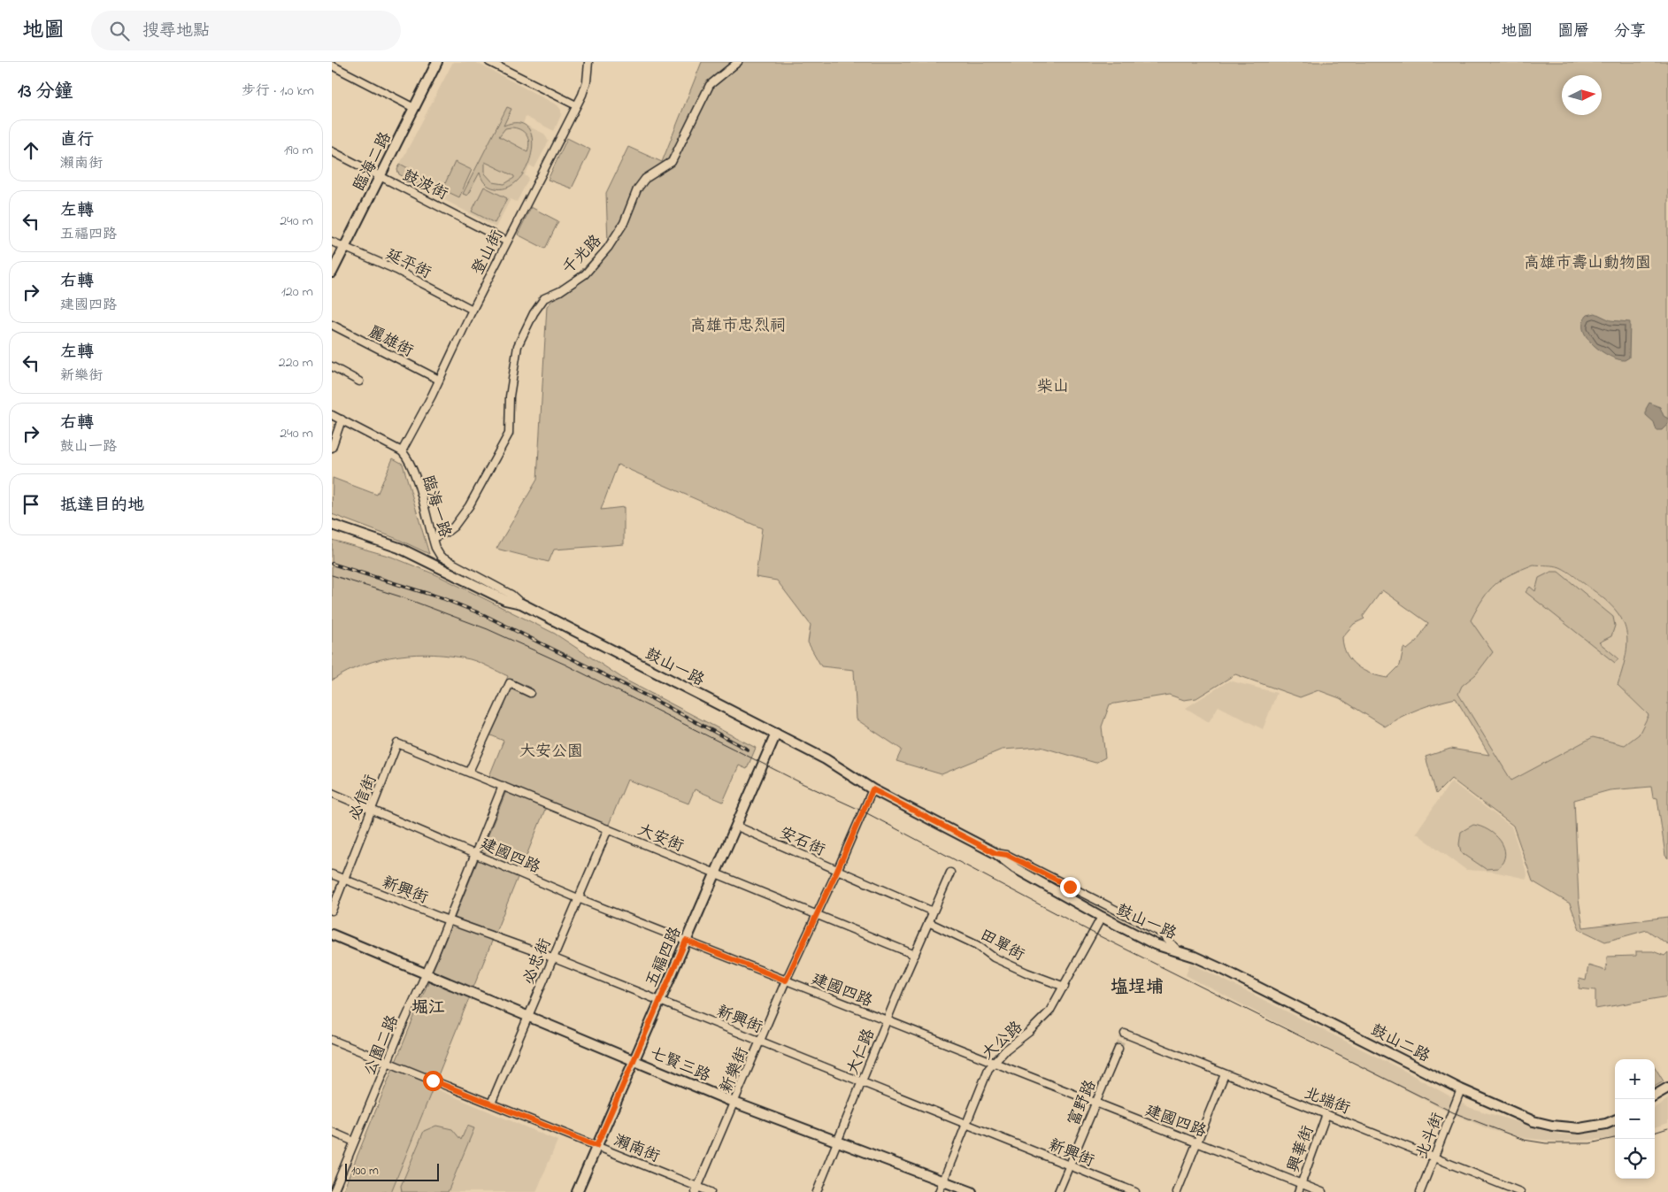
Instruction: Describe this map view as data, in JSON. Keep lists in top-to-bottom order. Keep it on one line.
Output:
{"streets":{"street":["臨海二路","鼓波街","登山街","千光路","延平街","麗雄街","臨海一路","鼓山一路","必信街","大安街","安石街","建國四路","新興街","田單街","五福四路","必忠街","大公路","鼓山二路","公園二路","大仁路","七賢三路","新樂街","北端街","富野路","北斗街","瀨南街","興華街"]},"crossings":[["臨海二路","鼓波街"],["臨海二路","延平街"],["鼓波街","登山街"],["登山街","延平街"],["登山街","麗雄街"],["登山街","臨海一路"],["千光路","臨海一路"],["臨海一路","鼓山一路"],["鼓山一路","五福四路"],["鼓山一路","大公路"],["鼓山一路","鼓山二路"],["鼓山一路","新樂街"],["必信街","大安街"],["必信街","建國四路"],["必信街","新興街"],["大安街","五福四路"],["大安街","必忠街"],["大安街","公園二路"],["大安街","大仁路"],["大安街","新樂街"],["安石街","五福四路"],["安石街","大仁路"],["安石街","新樂街"],["建國四路","五福四路"],["建國四路","必忠街"],["建國四路","大公路"],["建國四路","公園二路"],["建國四路","大仁路"],["建國四路","新樂街"],["建國四路","富野路"],["建國四路","興華街"],["新興街","五福四路"],["新興街","必忠街"],["新興街","大公路"],["新興街","公園二路"],["新興街","大仁路"],["新興街","新樂街"],["新興街","富野路"],["田單街","大公路"],["田單街","大仁路"],["五福四路","七賢三路"],["五福四路","瀨南街"],["必忠街","七賢三路"],["必忠街","瀨南街"],["大公路","七賢三路"],["鼓山二路","北斗街"],["公園二路","七賢三路"],["公園二路","瀨南街"],["大仁路","七賢三路"],["七賢三路","新樂街"],["新樂街","瀨南街"],["北端街","北斗街"],["北端街","興華街"]],"districts":["塩埕埔","堀江"],"parks":["高雄市壽山動物園","高雄市忠烈祠","柴山","大安公園"],"scale_bar":"100 m","north":"right","page":{"header":"地圖","search":"搜尋地點","nav":["地圖","圖層","分享"],"heading":["13 分鐘","步行 · 1.0 km"],"list":[["直行","瀨南街","190 m"],["左轉","五福四路","240 m"],["右轉","建國四路","120 m"],["左轉","新樂街","220 m"],["右轉","鼓山一路","240 m"],"抵達目的地"],"map_buttons":["+","−"],"scale":"100 m"}}
